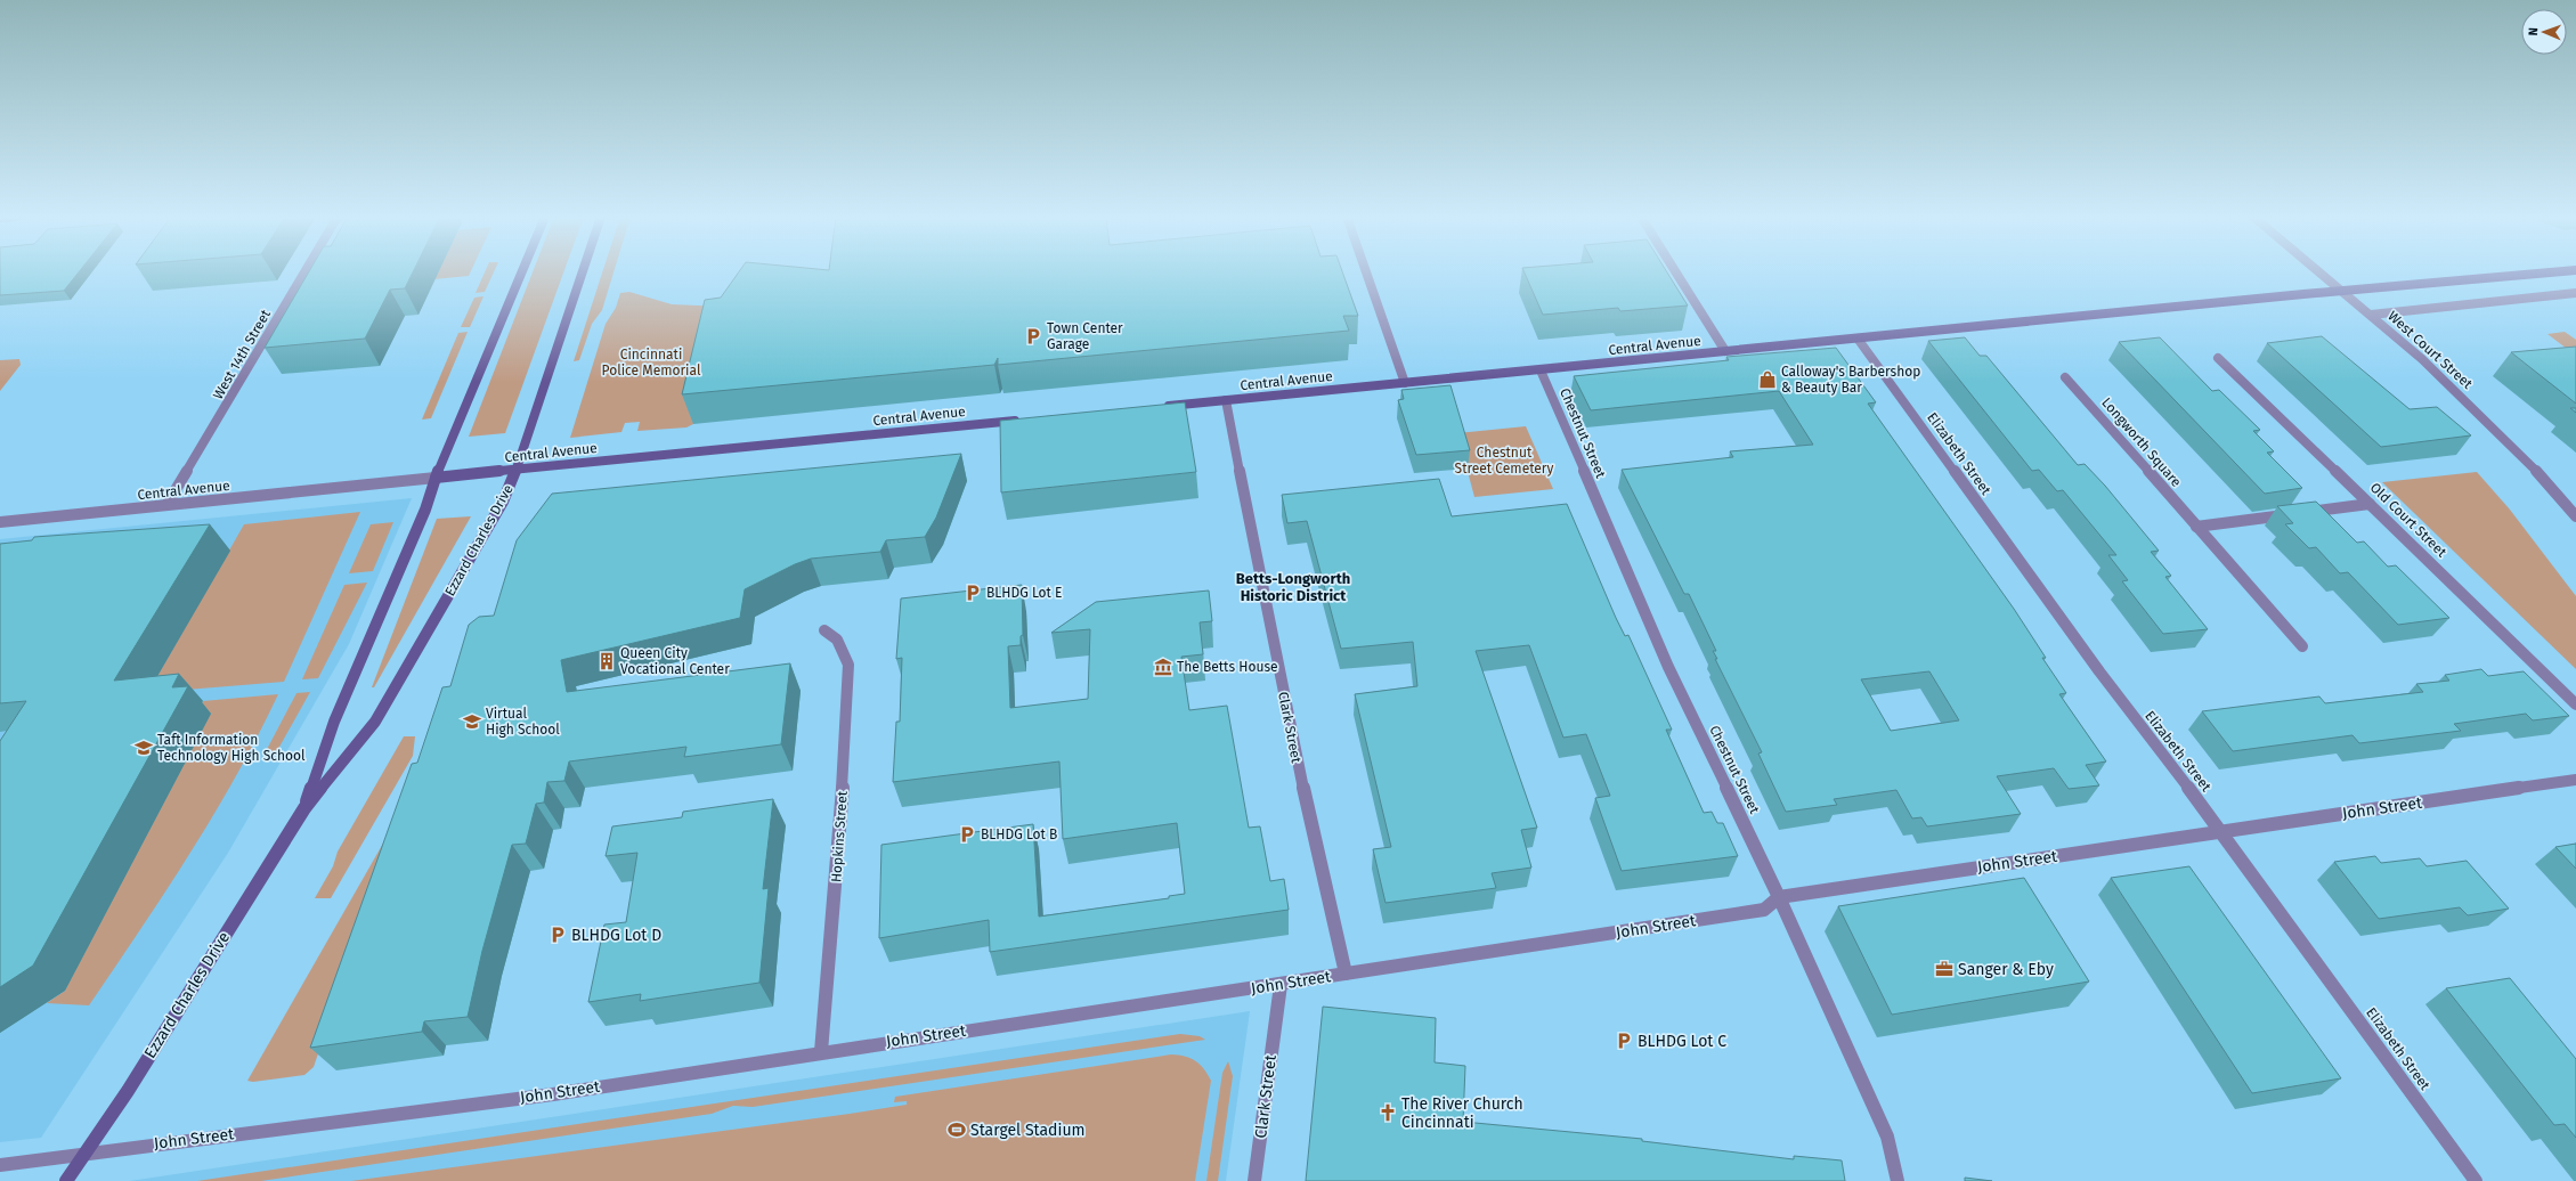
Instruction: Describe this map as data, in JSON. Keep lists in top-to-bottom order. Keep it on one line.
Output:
{"streets":{"main road":["Central Avenue","Ezzard Charles Drive"],"street":["West Court Street","West 14th Street","Chestnut Street","Longworth Square","Elizabeth Street","Old Court Street","Clark Street","John Street","Hopkins Street"]},"crossings":[["Central Avenue","West Court Street"],["Central Avenue","West 14th Street"],["Central Avenue","Chestnut Street"],["Central Avenue","Elizabeth Street"],["Central Avenue","Ezzard Charles Drive"],["Central Avenue","Clark Street"],["Chestnut Street","John Street"],["Elizabeth Street","John Street"],["Ezzard Charles Drive","John Street"],["Clark Street","John Street"],["John Street","Hopkins Street"]],"districts":["Betts-Longworth Historic District"],"parks":["Cincinnati Police Memorial","Chestnut Street Cemetery"],"places":{"parking":["Town Center Garage","BLHDG Lot E","BLHDG Lot B","BLHDG Lot D","BLHDG Lot C"],"shop":["Calloway's Barbershop & Beauty Bar"],"building":["Queen City Vocational Center"],"museum":["The Betts House"],"school or university":["Virtual High School","Taft Information Technology High School"],"office":["Sanger & Eby"],"church":["The River Church Cincinnati"],"sports":["Stargel Stadium"]},"north":"left"}
